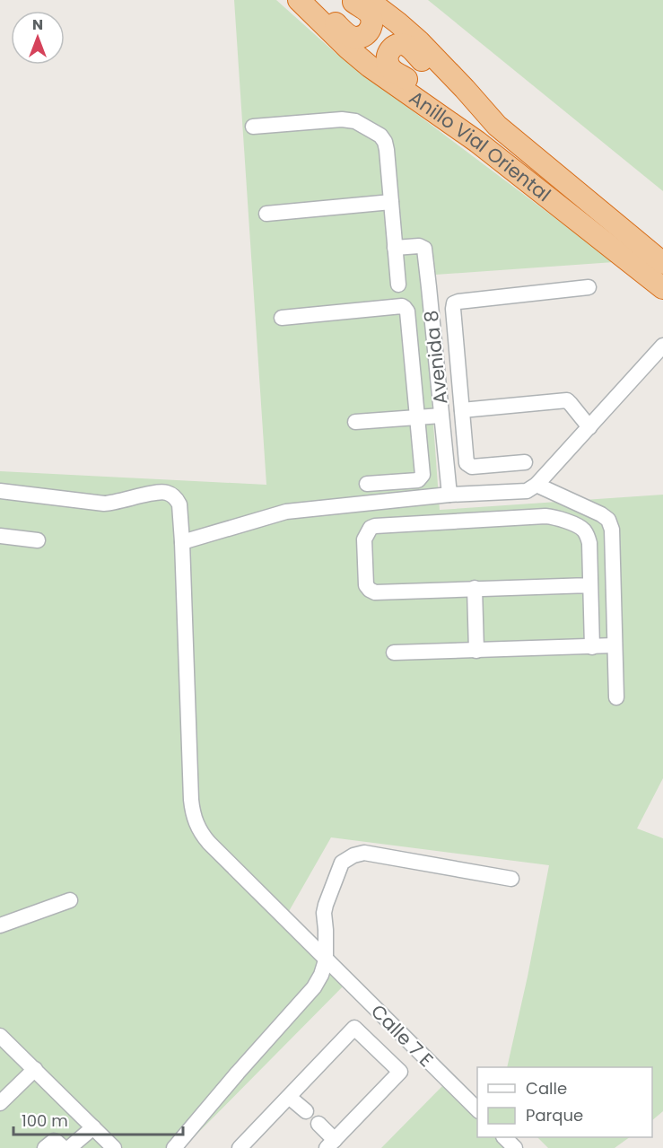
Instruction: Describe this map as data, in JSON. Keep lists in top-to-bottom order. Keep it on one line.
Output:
{"streets":{"highway":["Anillo Vial Oriental"],"street":["Avenida 8","Calle 7 E"]},"legend":["Calle","Parque"],"scale_bar":"100 m","north":"top"}
